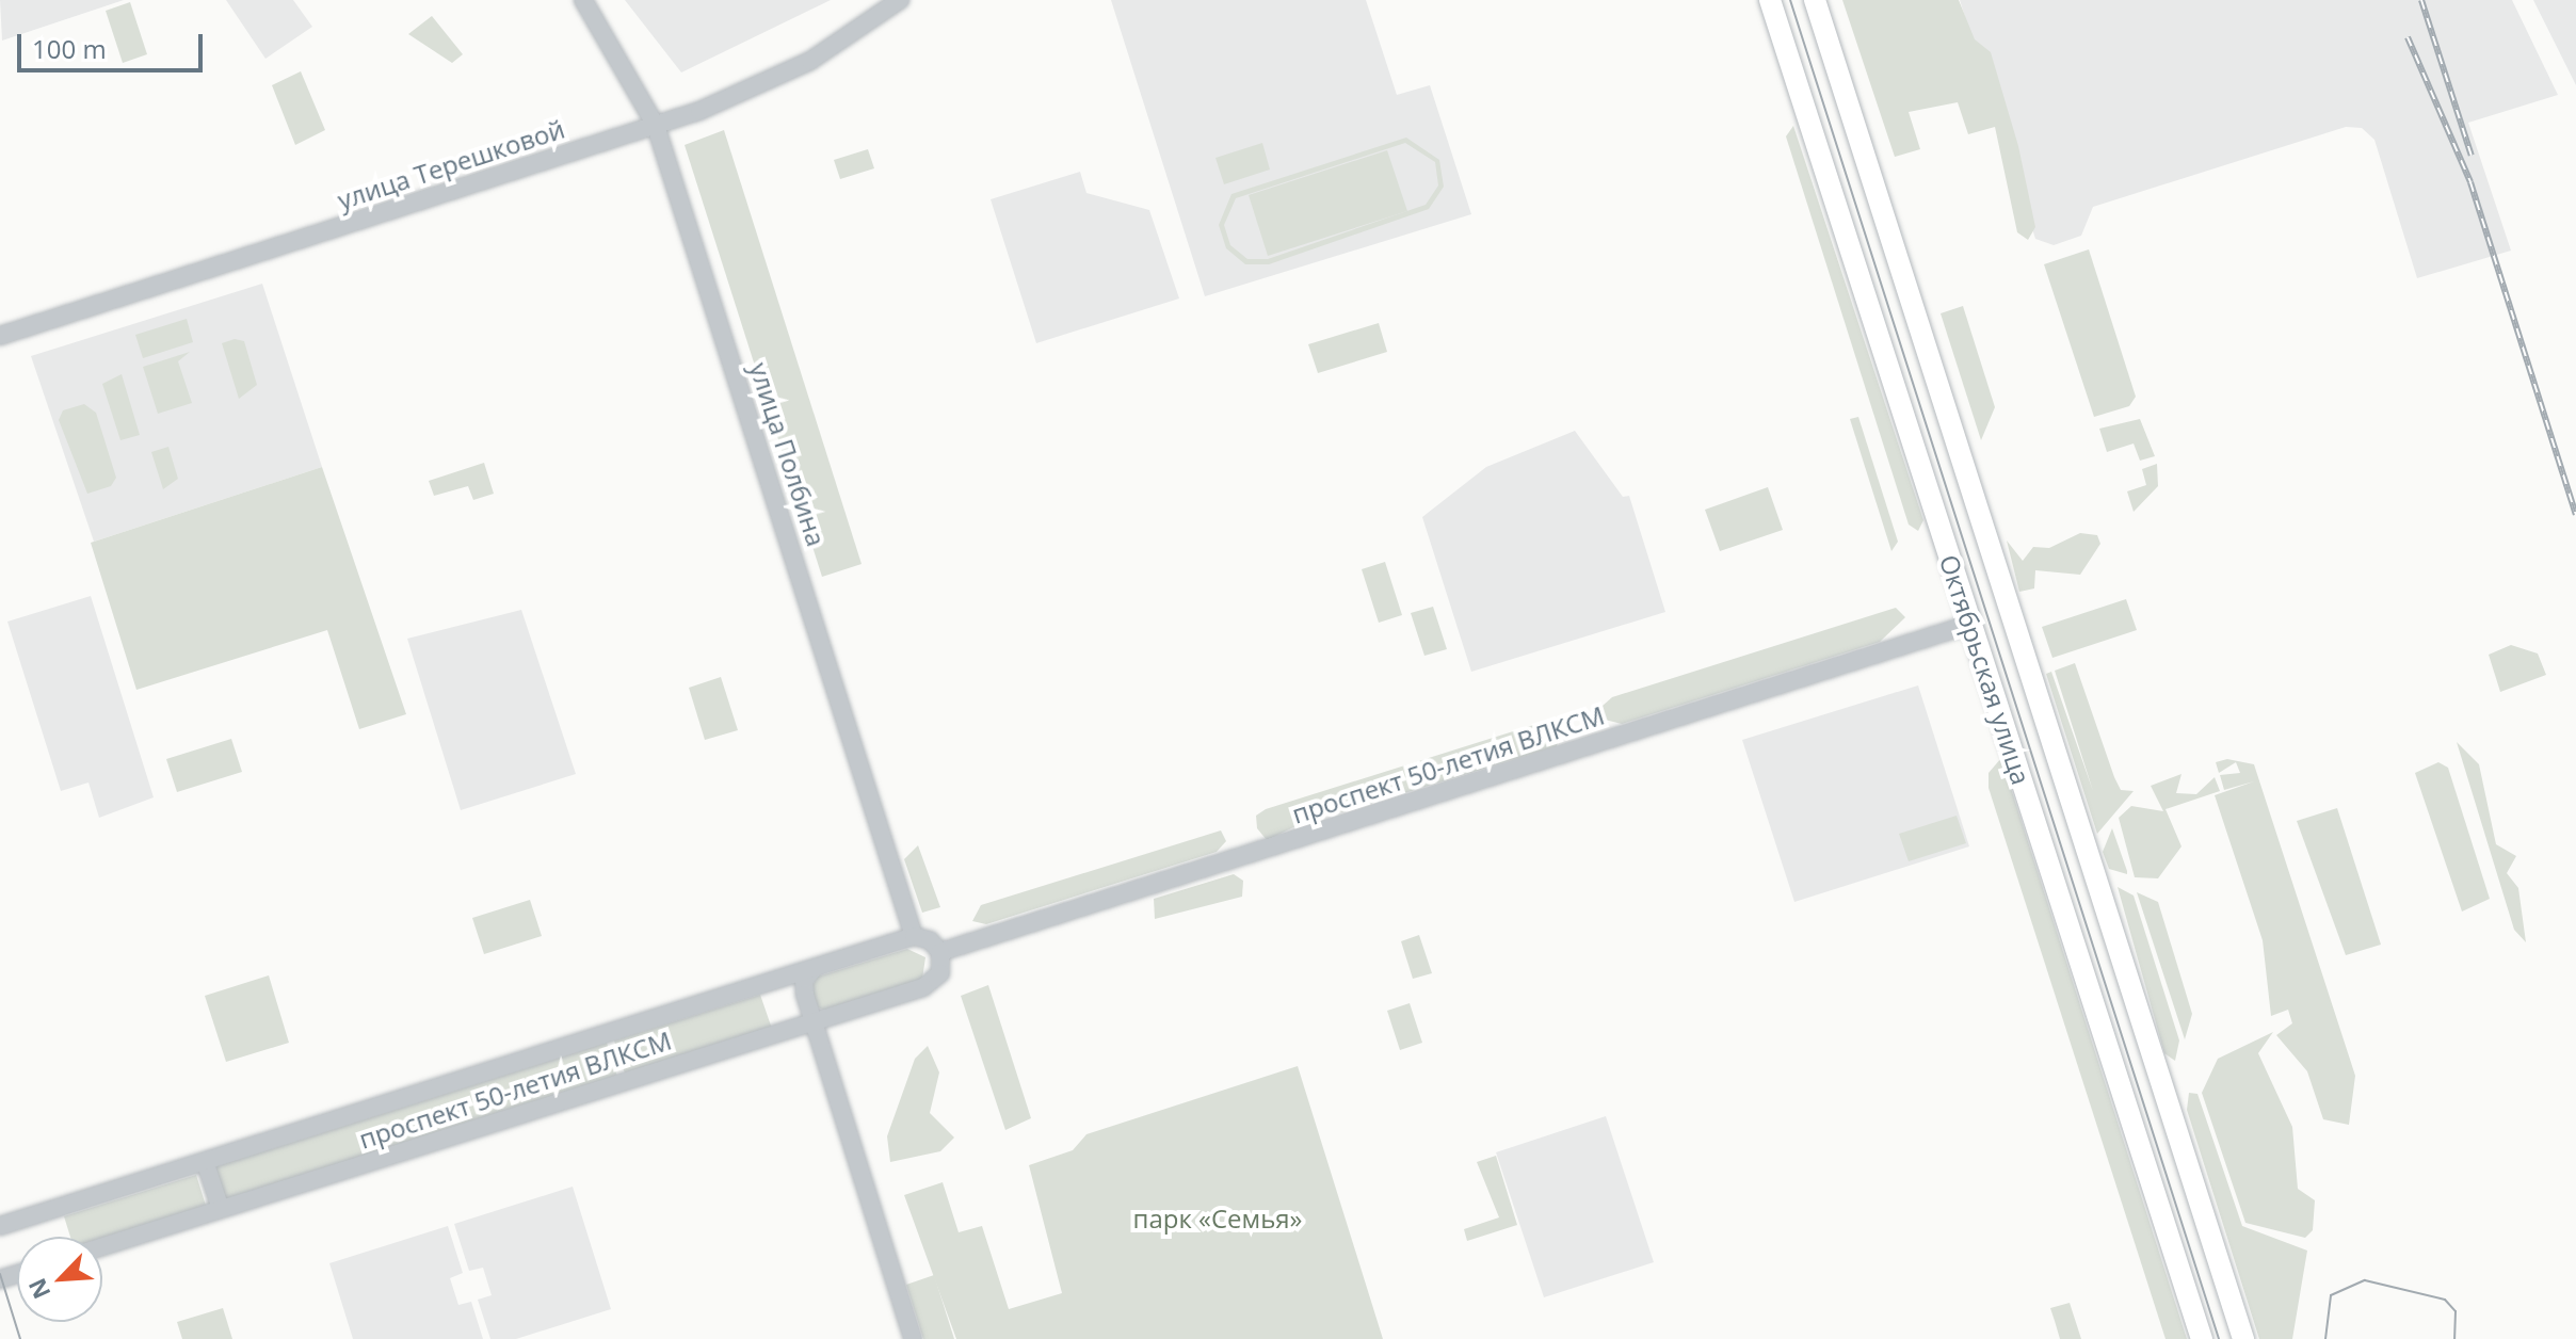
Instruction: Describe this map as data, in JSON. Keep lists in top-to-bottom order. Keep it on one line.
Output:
{"streets":{"main road":["Октябрьская улица"],"street":["улица Терешковой","улица Полбина","проспект 50-летия ВЛКСМ"]},"crossings":[["улица Терешковой","улица Полбина"],["улица Полбина","проспект 50-летия ВЛКСМ"],["Октябрьская улица","проспект 50-летия ВЛКСМ"]],"parks":["парк «Семья»"],"scale_bar":"100 m","north":"bottom left"}
